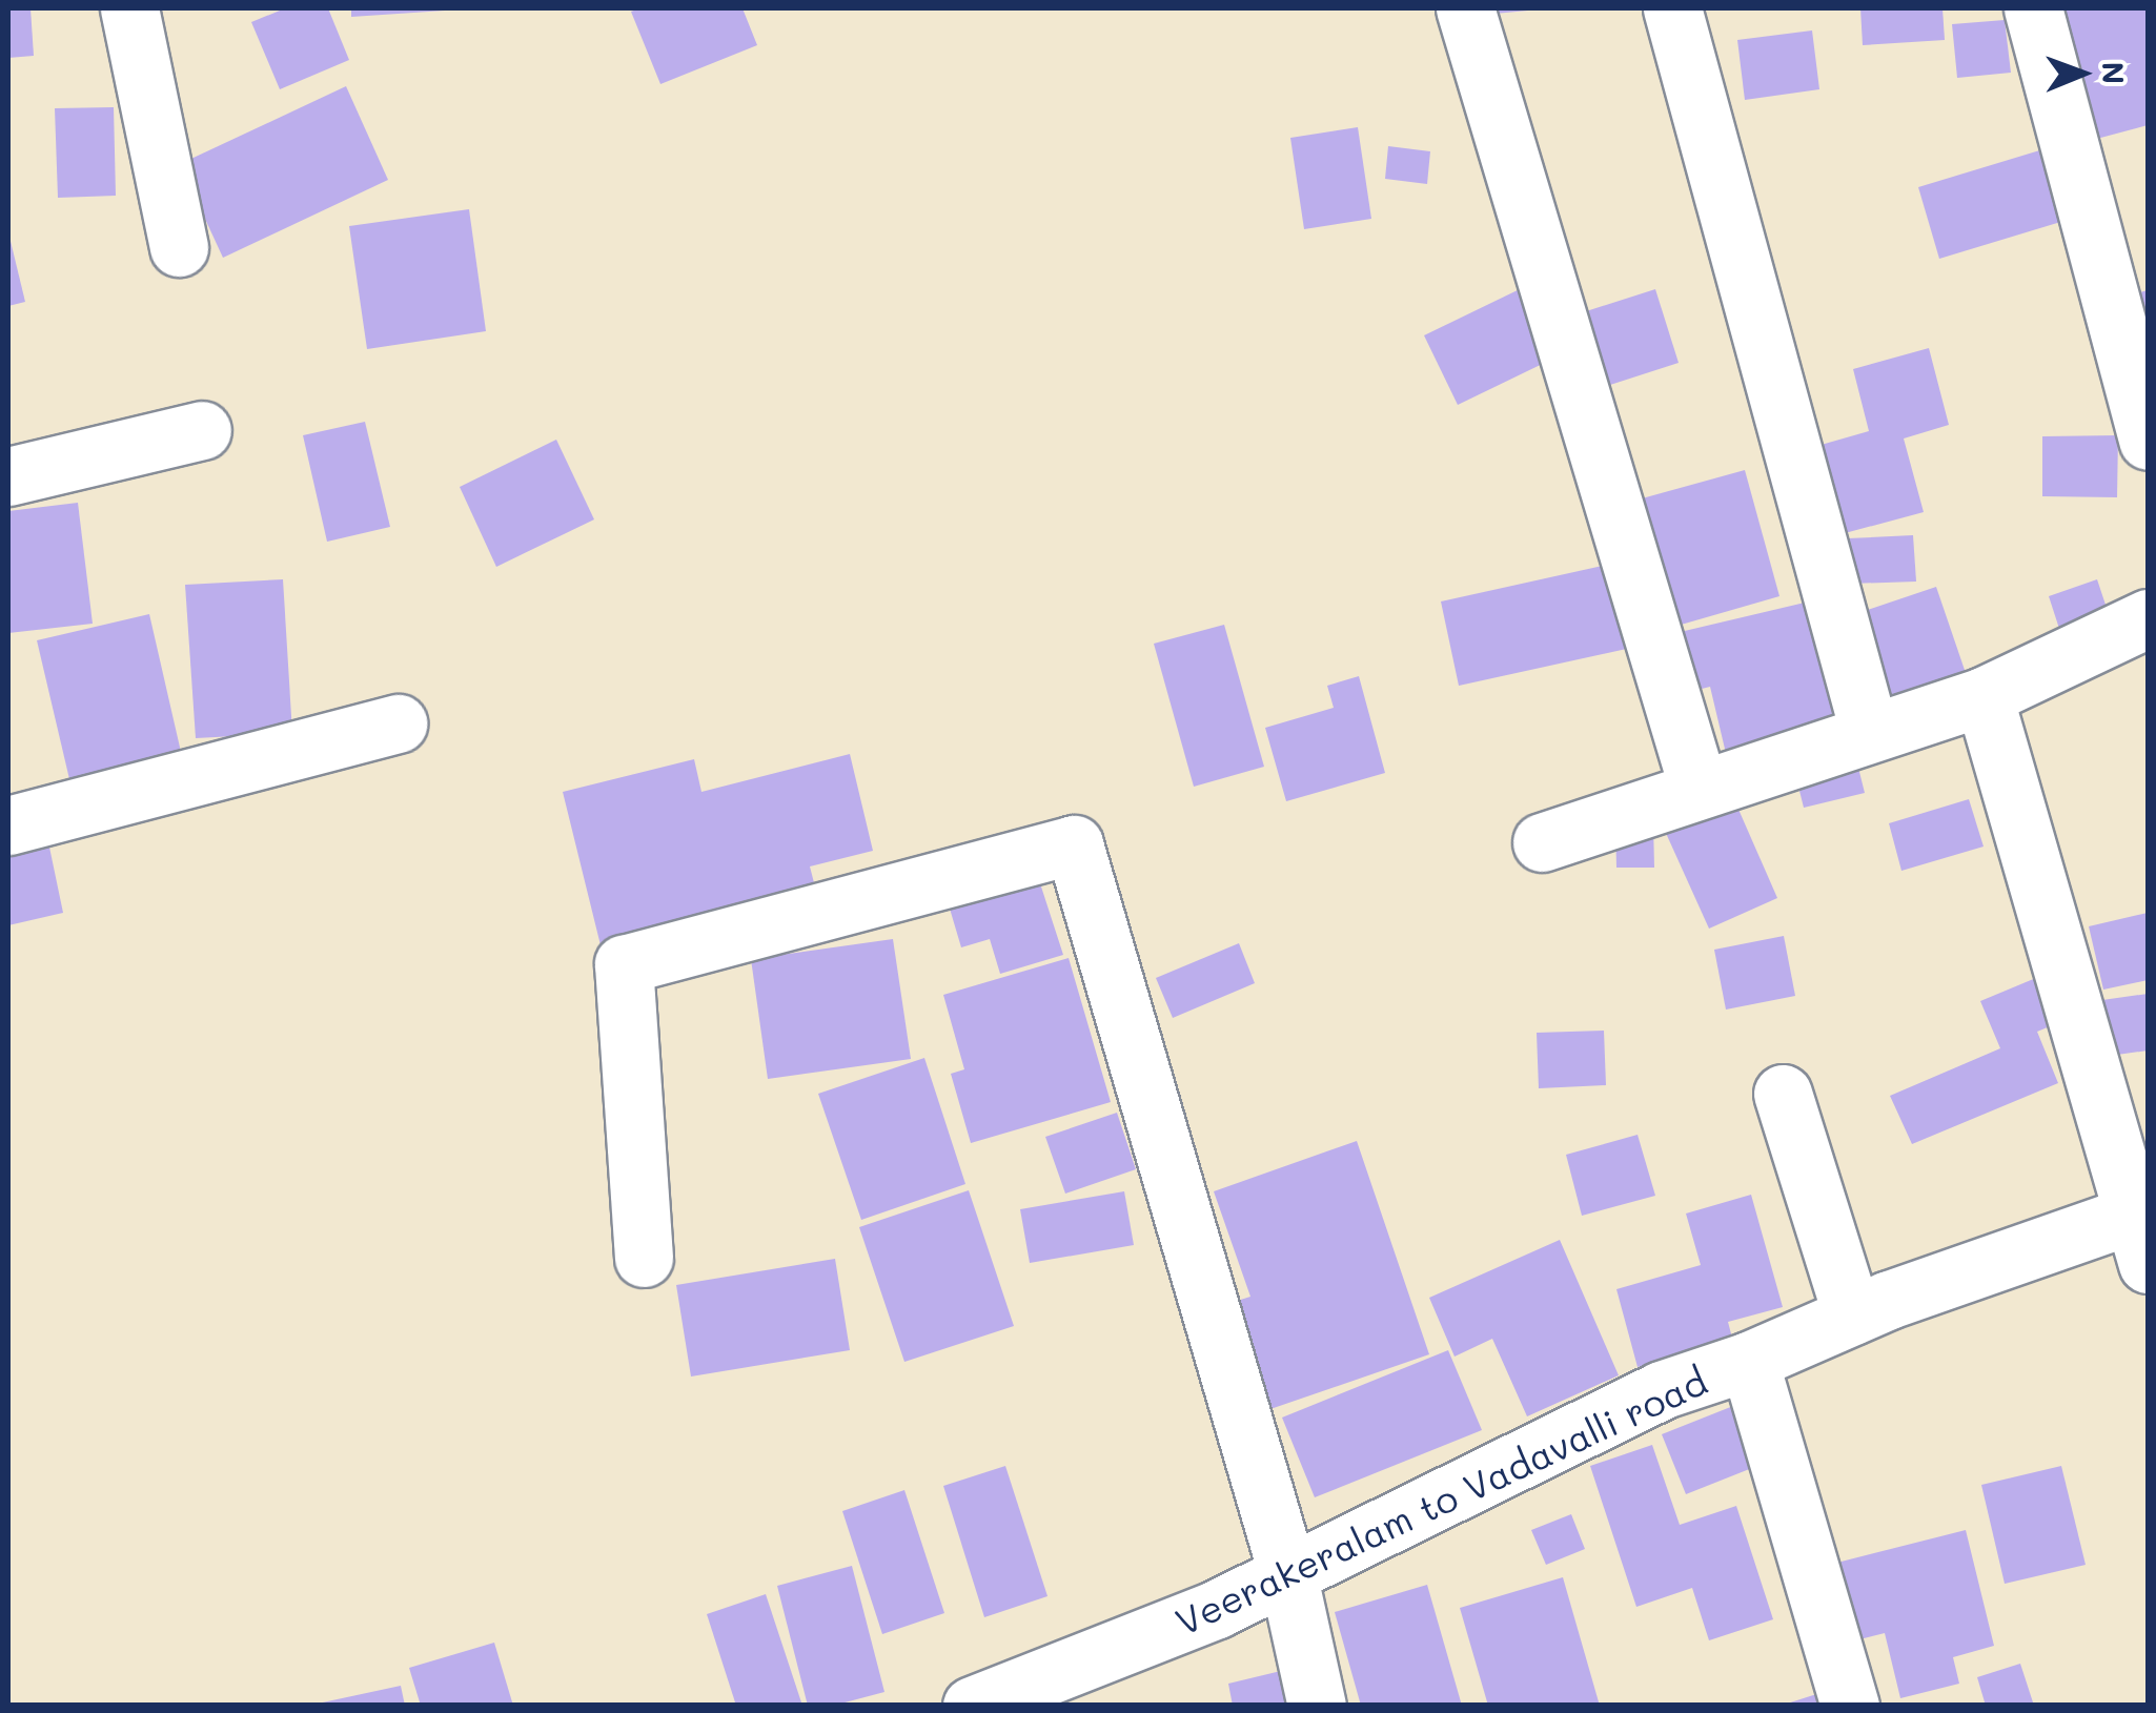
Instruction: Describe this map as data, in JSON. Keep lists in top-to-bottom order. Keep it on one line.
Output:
{"streets":{"street":["Veerakeralam to Vadavalli road"]},"north":"right"}
